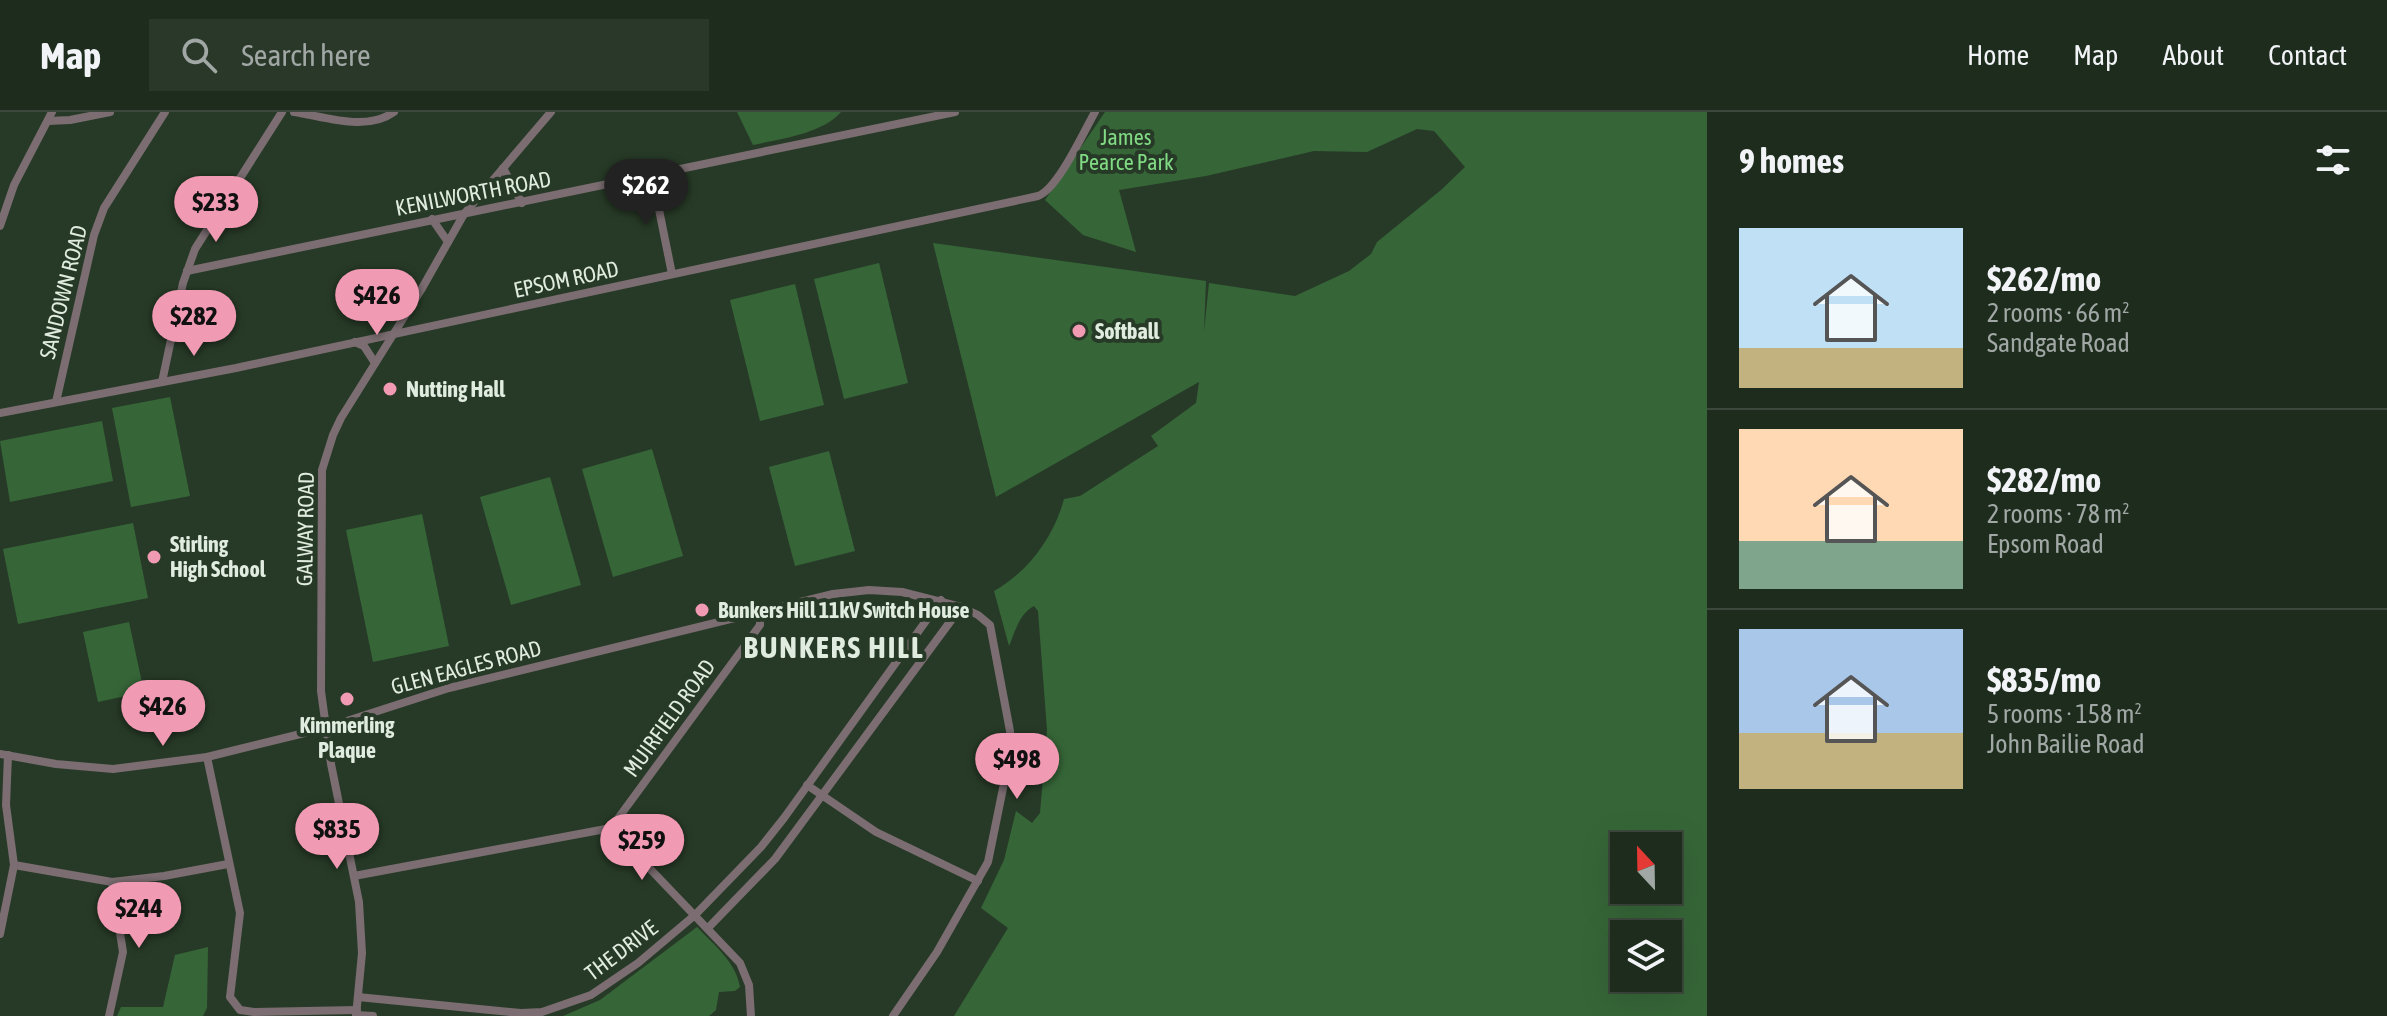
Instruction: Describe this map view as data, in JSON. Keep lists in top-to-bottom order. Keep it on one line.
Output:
{"streets":{"street":["KENILWORTH ROAD","EPSOM ROAD","SANDOWN ROAD","GALWAY ROAD","GLEN EAGLES ROAD","MUIRFIELD ROAD","THE DRIVE"]},"crossings":[["KENILWORTH ROAD","GALWAY ROAD"],["EPSOM ROAD","SANDOWN ROAD"],["EPSOM ROAD","GALWAY ROAD"],["GALWAY ROAD","GLEN EAGLES ROAD"],["GALWAY ROAD","THE DRIVE"],["GLEN EAGLES ROAD","MUIRFIELD ROAD"],["GLEN EAGLES ROAD","THE DRIVE"]],"districts":["BUNKERS HILL"],"parks":["James Pearce Park"],"places":["Softball","Nutting Hall","Stirling High School","Bunkers Hill 11kV Switch House","Kimmerling Plaque"],"north":"top","page":{"header":"Map","search":"Search here","nav":["Home","Map","About","Contact"],"heading":"9 homes","price":["$262","$233","$426","$282","$426","$498","$835","$259","$244"],"list":[{"name":"$262/mo","note":"2 rooms · 66 m² · Sandgate Road"},{"name":"$282/mo","note":"2 rooms · 78 m² · Epsom Road"},{"name":"$835/mo","note":"5 rooms · 158 m² · John Bailie Road"}]}}
